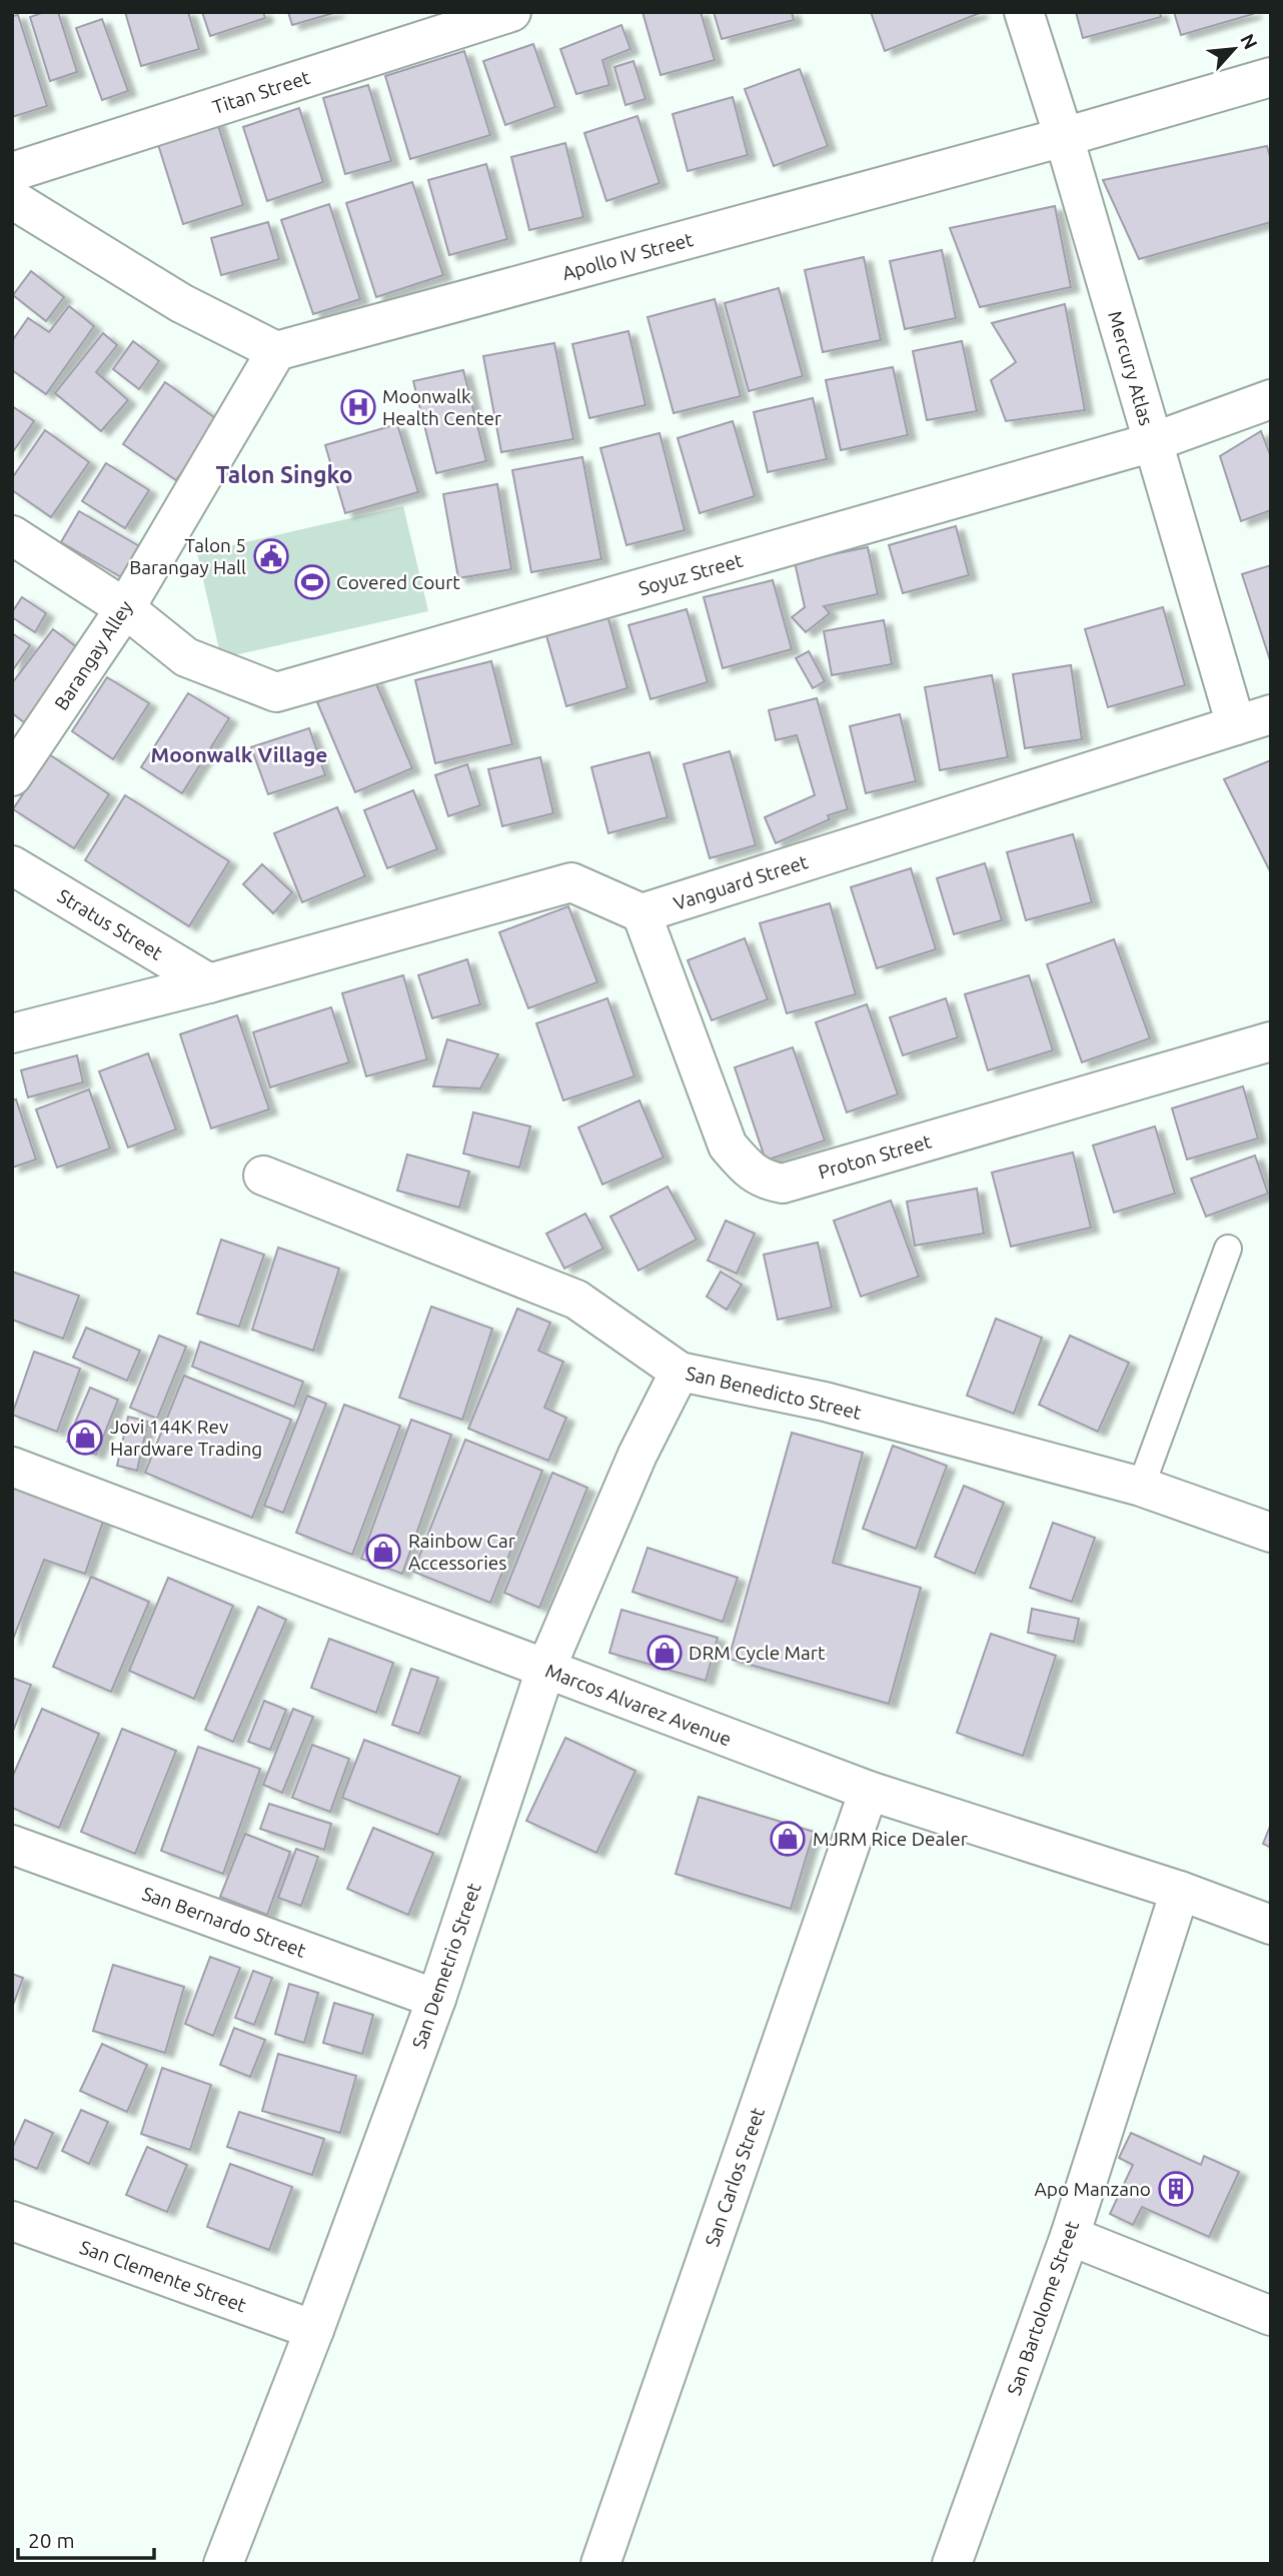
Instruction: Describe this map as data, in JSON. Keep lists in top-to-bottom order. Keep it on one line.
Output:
{"streets":{"street":["Titan Street","Apollo IV Street","Mercury Atlas","Soyuz Street","Barangay Alley","Vanguard Street","Stratus Street","Proton Street","San Benedicto Street","Marcos Alvarez Avenue","San Bernardo Street","San Demetrio Street","San Carlos Street","San Clemente Street","San Bartolome Street"]},"crossings":[["Apollo IV Street","Mercury Atlas"],["Apollo IV Street","Barangay Alley"],["Mercury Atlas","Soyuz Street"],["Mercury Atlas","Vanguard Street"],["Soyuz Street","Barangay Alley"],["Vanguard Street","Proton Street"],["San Benedicto Street","San Demetrio Street"],["Marcos Alvarez Avenue","San Demetrio Street"],["Marcos Alvarez Avenue","San Carlos Street"],["Marcos Alvarez Avenue","San Bartolome Street"],["San Bernardo Street","San Demetrio Street"],["San Demetrio Street","San Clemente Street"]],"districts":["Talon Singko","Moonwalk Village"],"places":{"hospital":["Moonwalk Health Center"],"public building":["Talon 5 Barangay Hall"],"sports":["Covered Court"],"shop":["Jovi 144K Rev Hardware Trading","Rainbow Car Accessories","DRM Cycle Mart","MJRM Rice Dealer"],"building":["Apo Manzano"]},"scale_bar":"20 m","north":"top right"}
